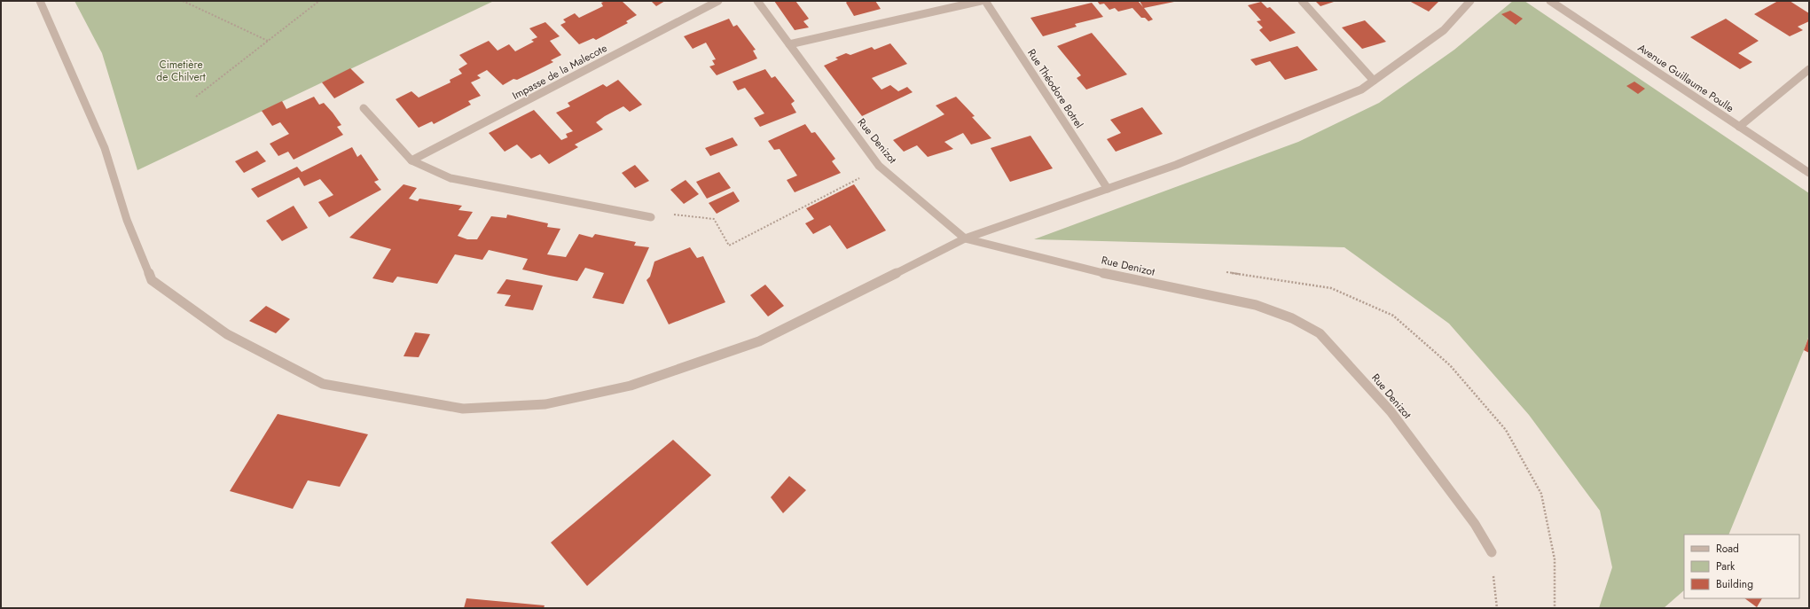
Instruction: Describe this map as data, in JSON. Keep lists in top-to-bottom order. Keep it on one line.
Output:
{"streets":{"street":["Impasse de la Malecote","Avenue Guillaume Poulle","Rue Théodore Botrel","Rue Denizot"]},"parks":["Cimetière de Chilvert"],"legend":["Road","Park","Building"]}
